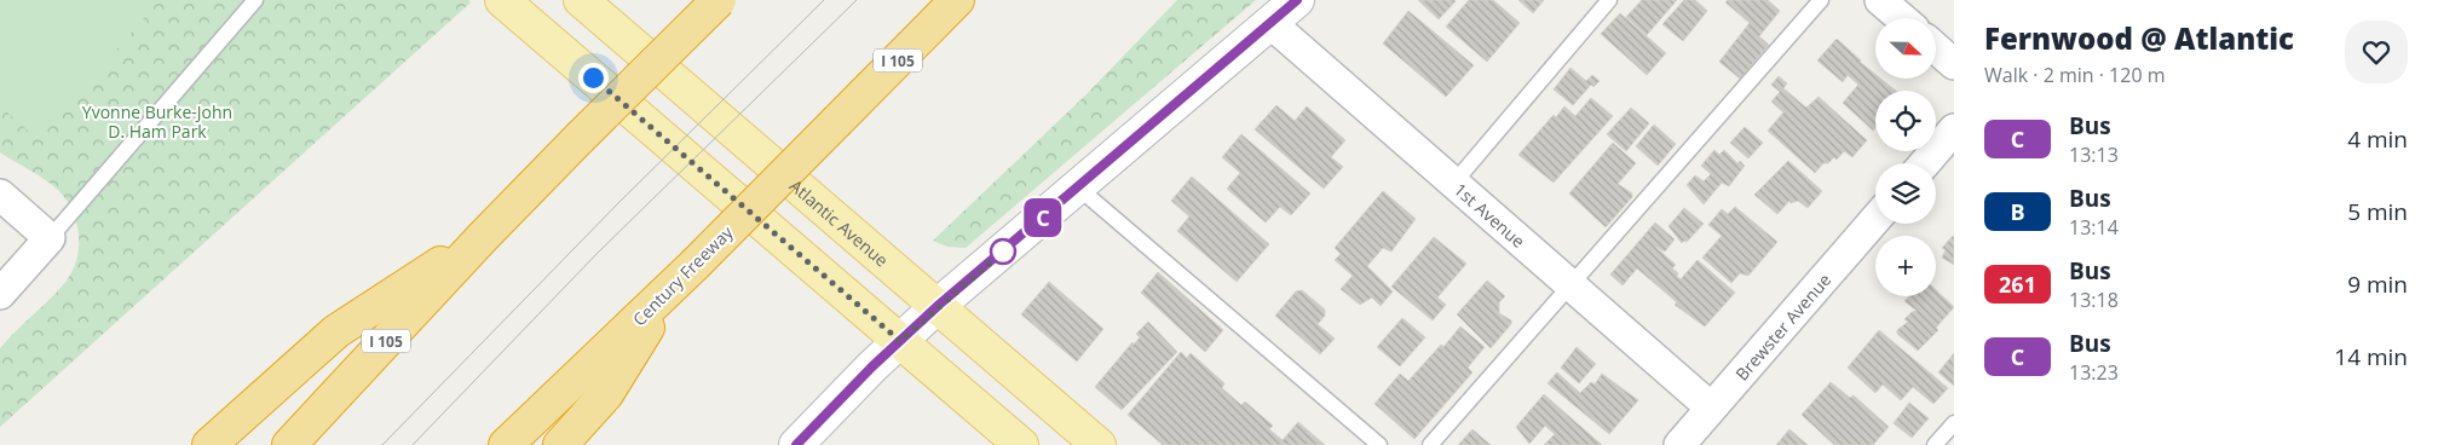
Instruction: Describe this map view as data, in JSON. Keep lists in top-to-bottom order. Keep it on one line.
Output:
{"streets":{"highway":["I 105","Century Freeway"],"main road":["Atlantic Avenue"],"street":["1st Avenue","Brewster Avenue"]},"crossings":[["1st Avenue","Brewster Avenue"]],"parks":["Yvonne Burke-John D. Ham Park"],"lines":["bus line C"],"north":"right","page":{"on_map":"C","heading":["Fernwood @ Atlantic","Walk · 2 min · 120 m"],"map_buttons":"+","list":[{"mark":"C","name":"Bus","note":"13:13","value":"4 min"},{"mark":"B","name":"Bus","note":"13:14","value":"5 min"},{"mark":"261","name":"Bus","note":"13:18","value":"9 min"},{"mark":"C","name":"Bus","note":"13:23","value":"14 min"}]}}
